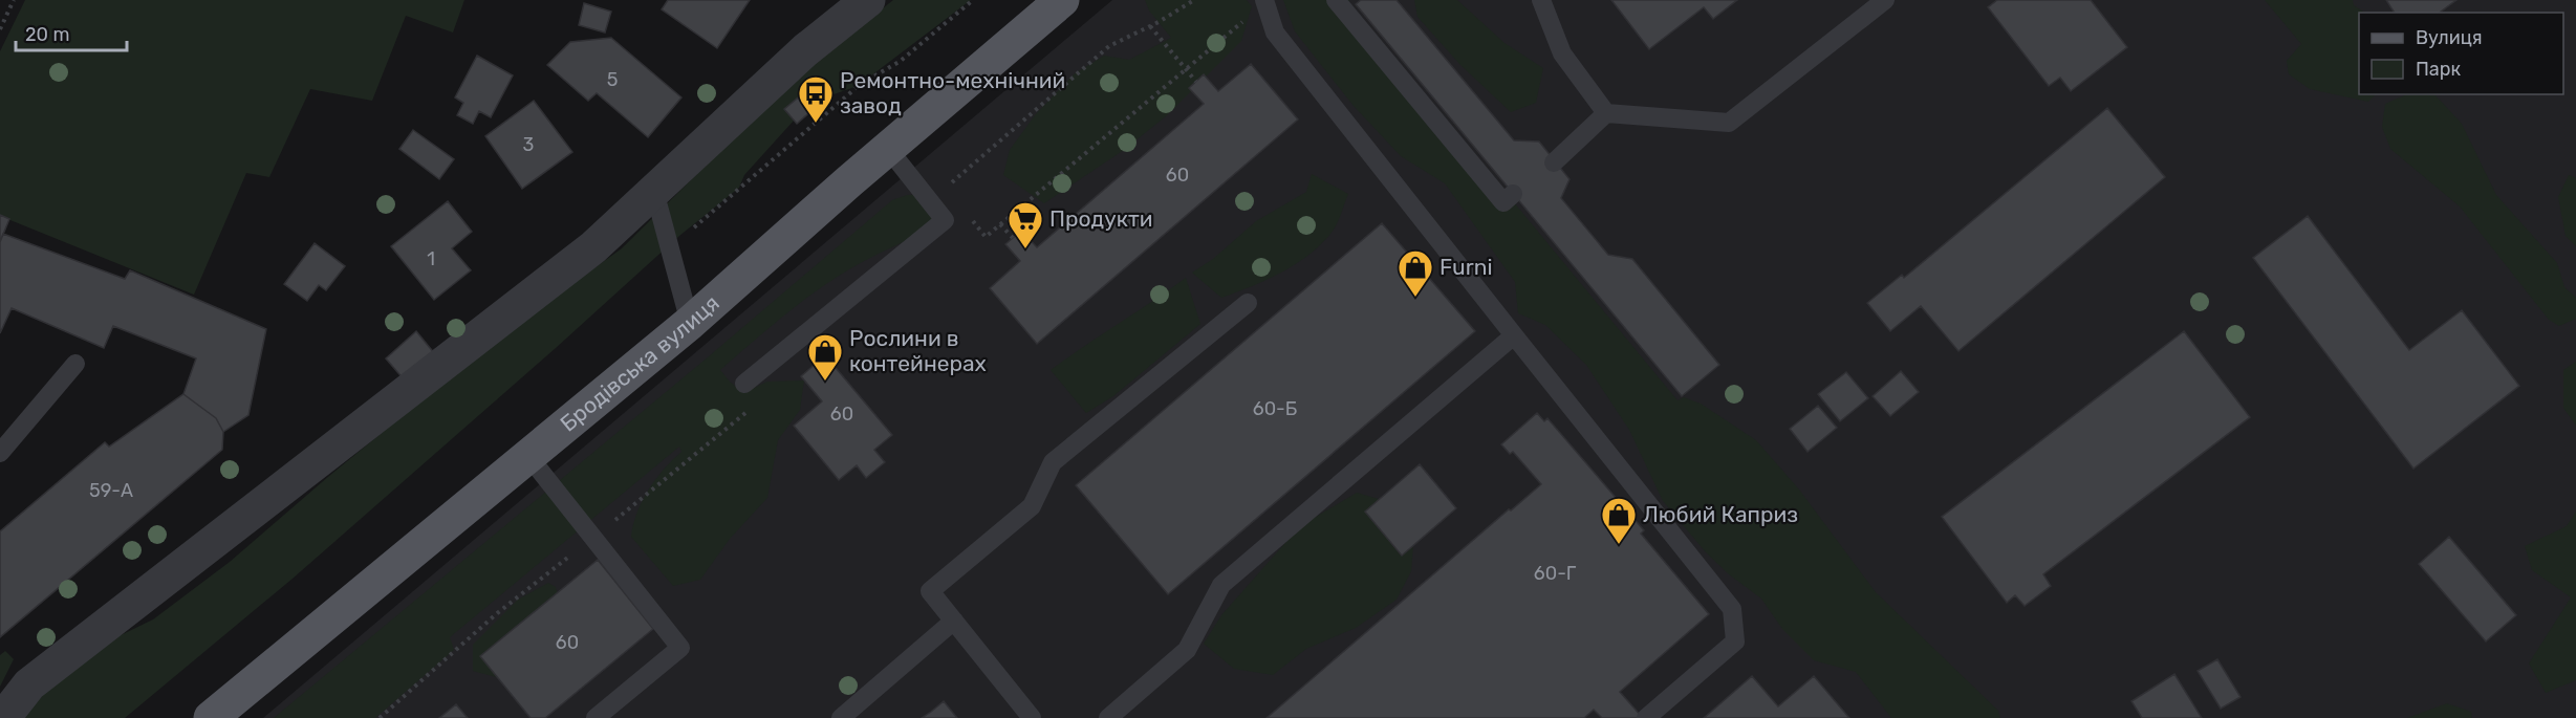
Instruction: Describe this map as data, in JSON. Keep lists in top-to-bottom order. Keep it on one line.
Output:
{"streets":{"main road":["Бродівська вулиця"]},"places":{"bus stop":["Ремонтно-мехнічний завод"],"supermarket":["Продукти"],"shop":["Furni","Рослини в контейнерах","Любий Каприз"]},"house_numbers":["5","3","60","1","60-Б","60","59-А","60-Г","60"],"legend":["Вулиця","Парк"],"scale_bar":"20 m"}
